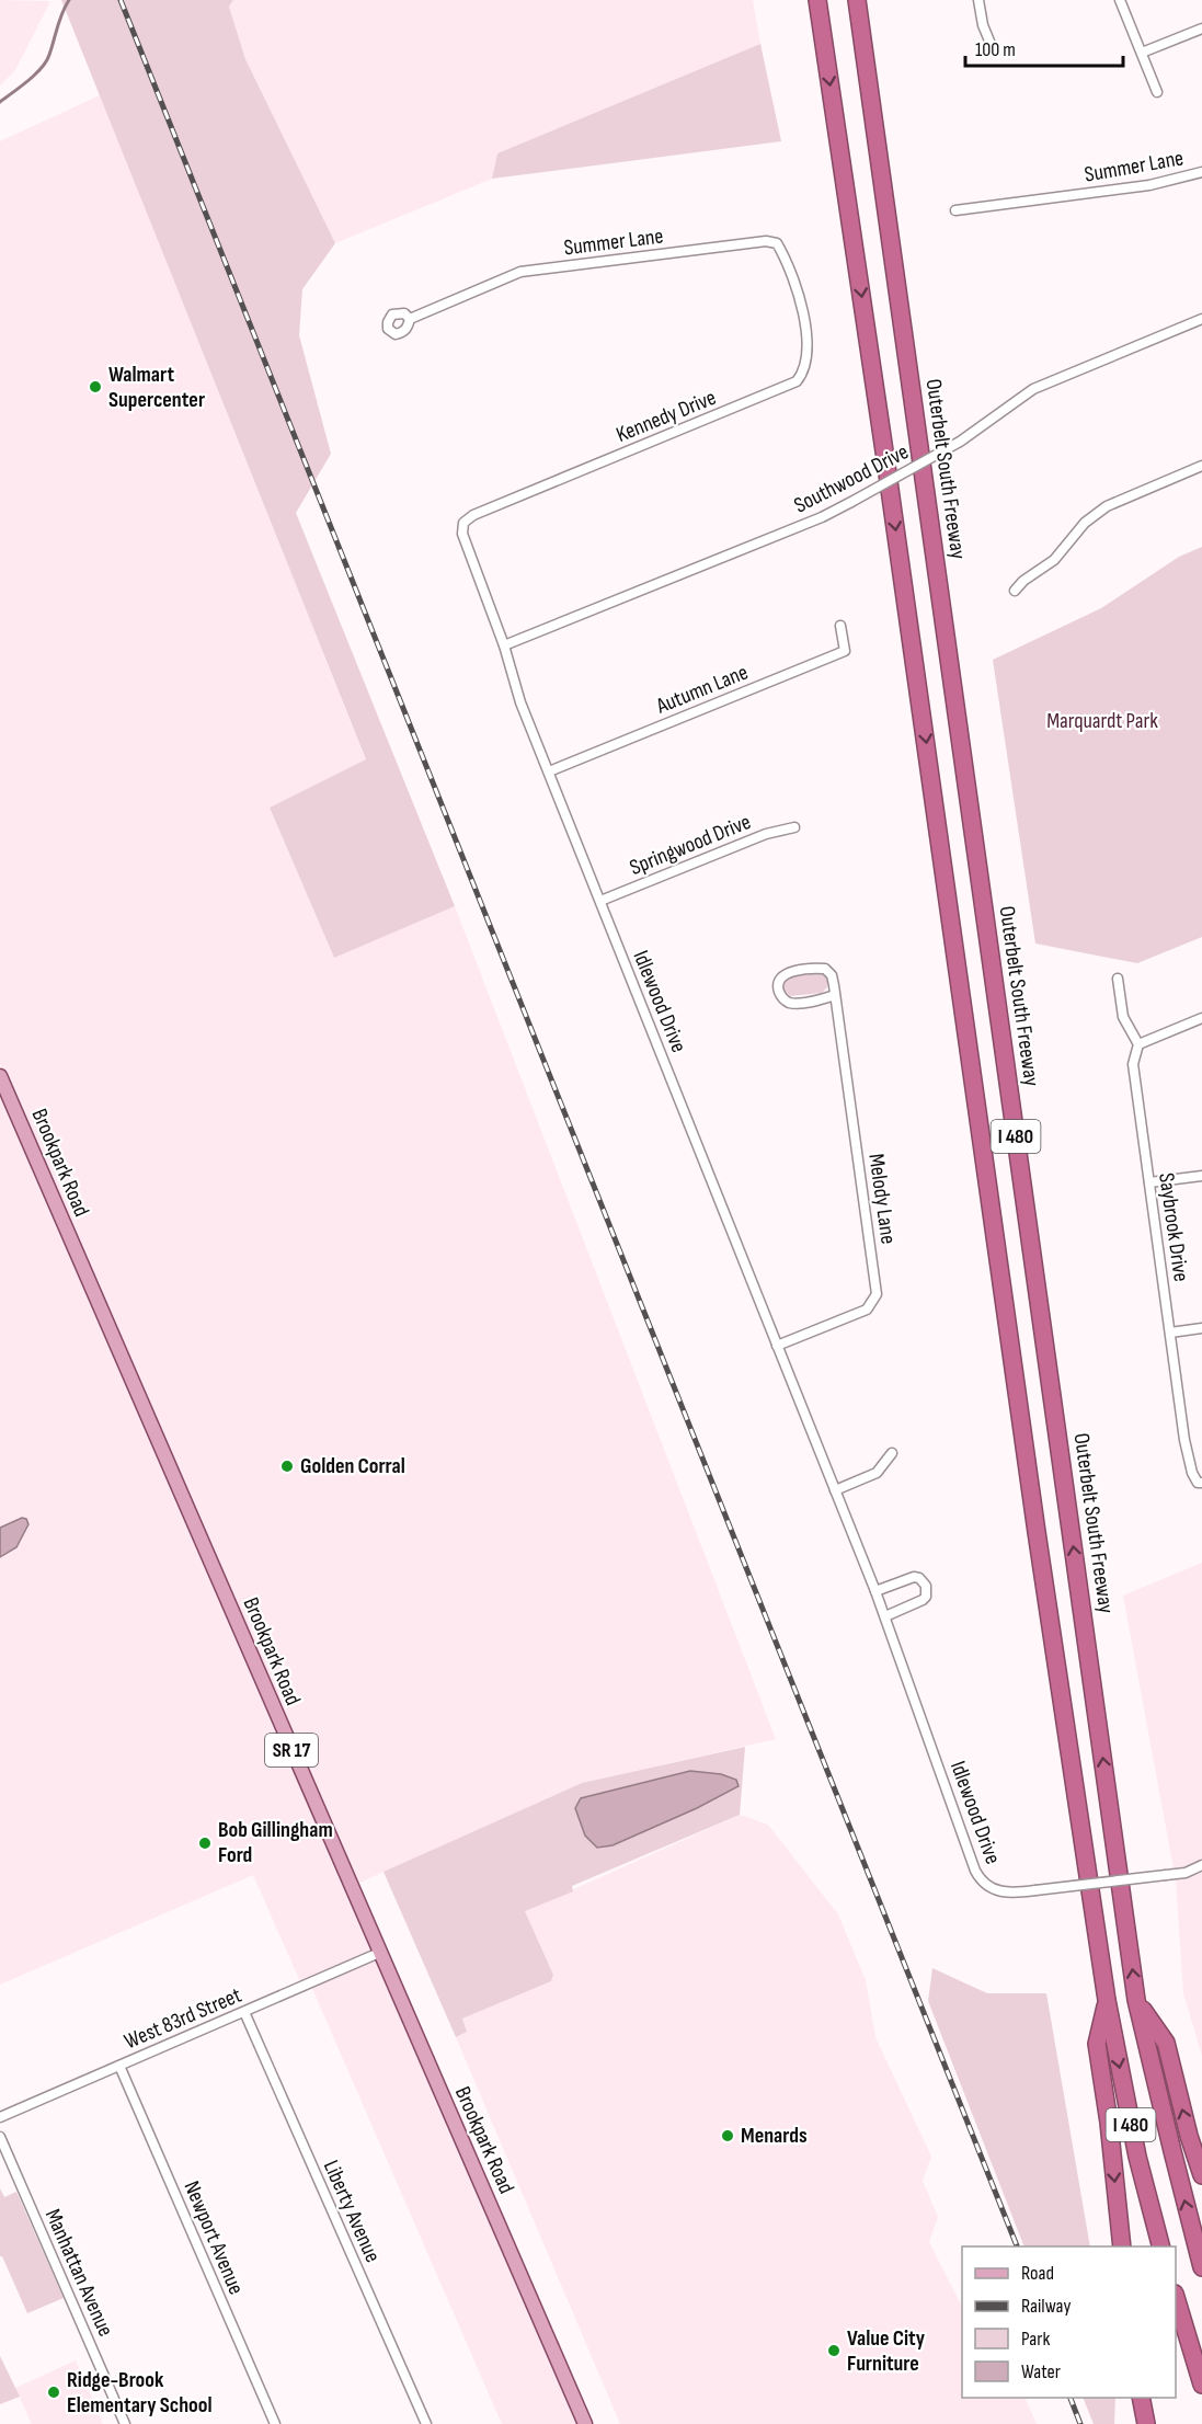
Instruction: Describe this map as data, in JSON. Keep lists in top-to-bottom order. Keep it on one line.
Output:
{"streets":{"highway":["Outerbelt South Freeway","I 480"],"main road":["Brookpark Road","SR 17"],"street":["Summer Lane","Kennedy Drive","Southwood Drive","Autumn Lane","Springwood Drive","Idlewood Drive","Melody Lane","Saybrook Drive","West 83rd Street","Liberty Avenue","Newport Avenue","Manhattan Avenue"]},"crossings":[["Summer Lane","Kennedy Drive"],["Kennedy Drive","Idlewood Drive"],["Southwood Drive","Idlewood Drive"],["Autumn Lane","Idlewood Drive"],["Springwood Drive","Idlewood Drive"],["Idlewood Drive","Melody Lane"],["Brookpark Road","West 83rd Street"],["West 83rd Street","Liberty Avenue"],["West 83rd Street","Newport Avenue"]],"parks":["Marquardt Park"],"places":["Walmart Supercenter","Golden Corral","Bob Gillingham Ford","Menards","Value City Furniture","Ridge-Brook Elementary School"],"legend":["Road","Railway","Park","Water"],"scale_bar":"100 m"}
